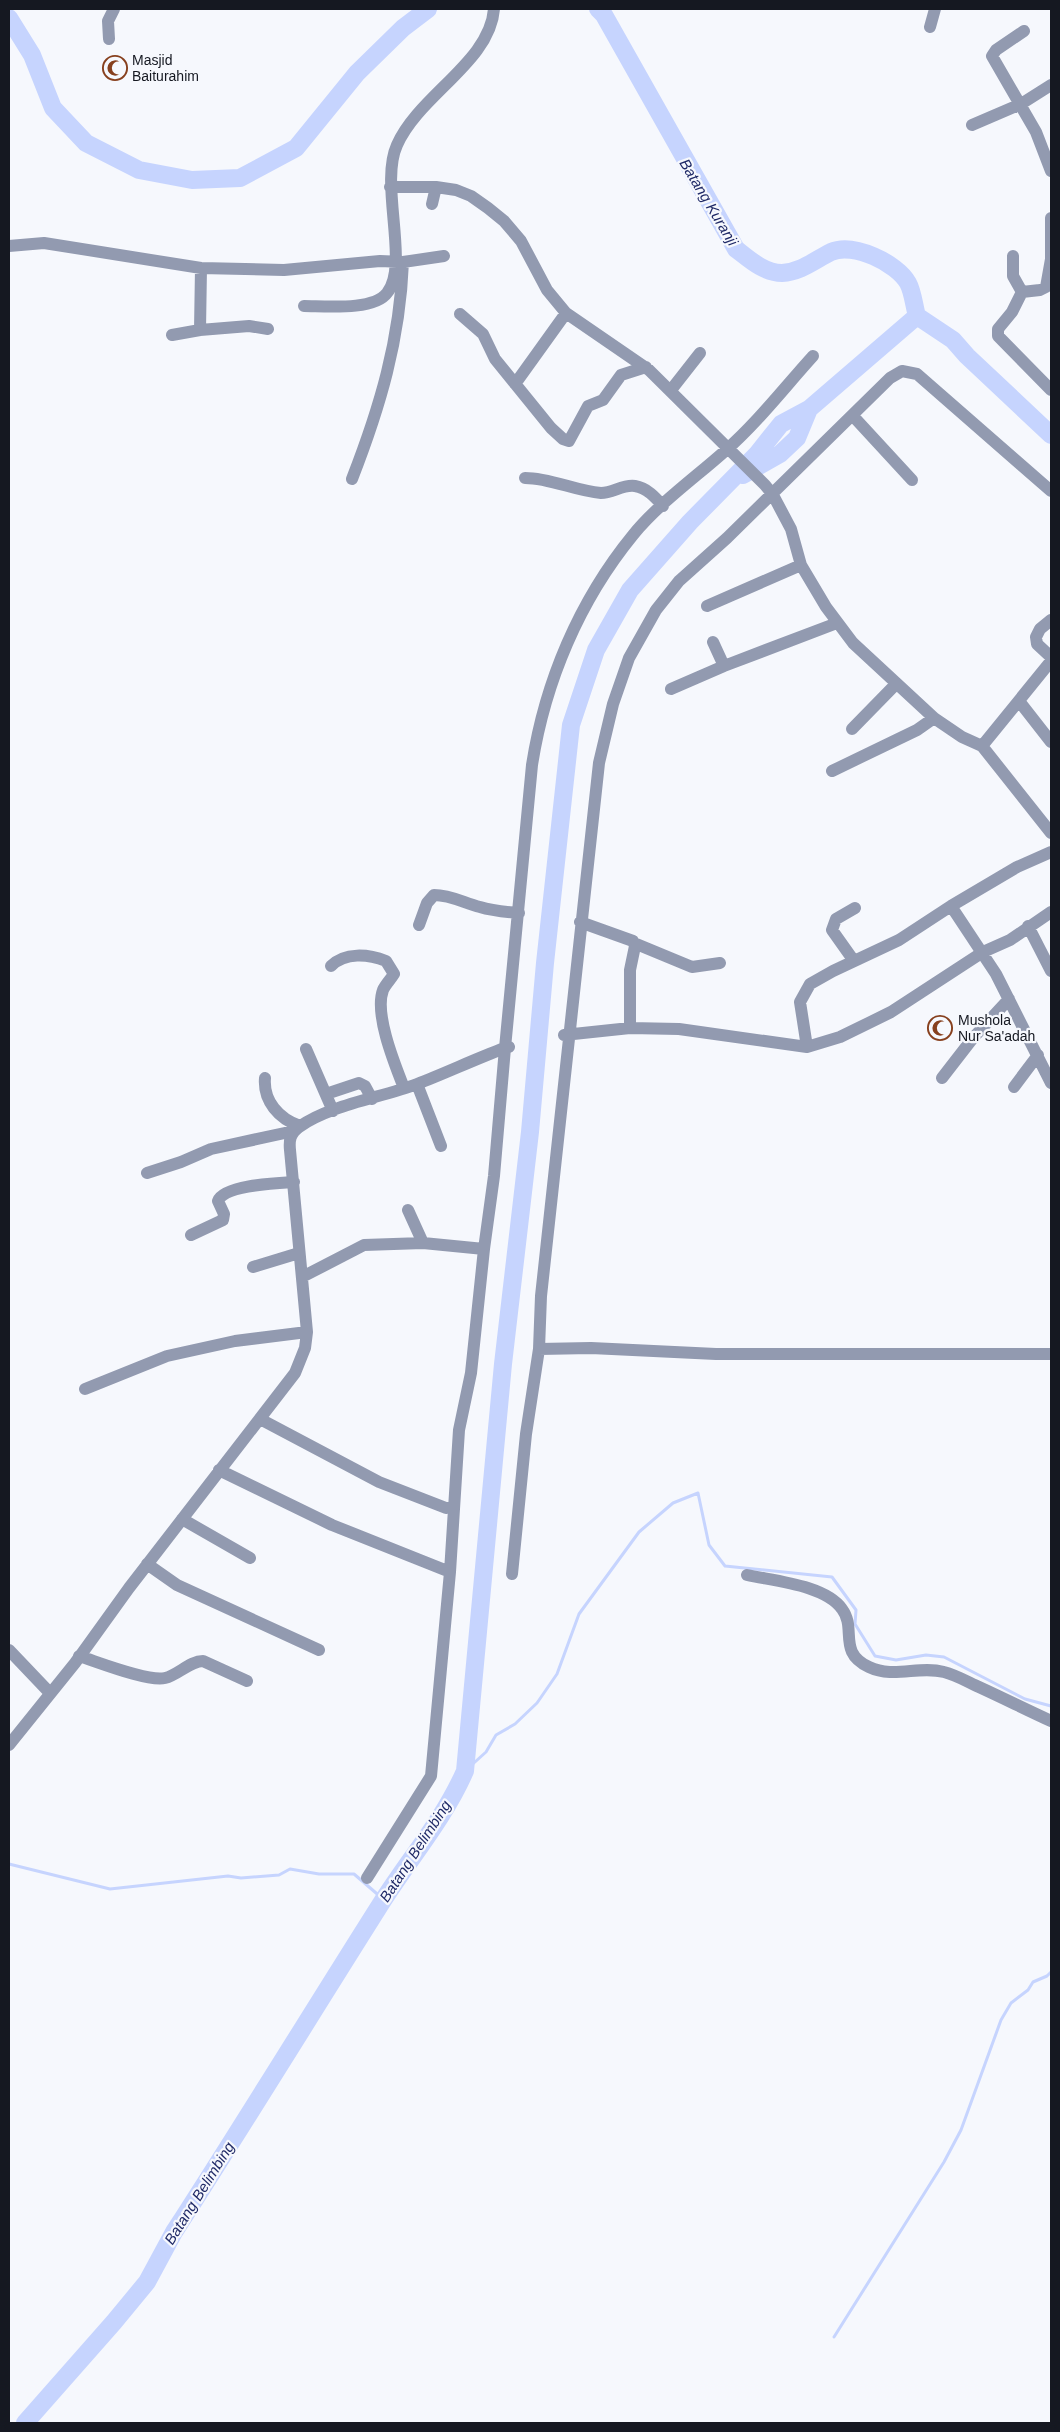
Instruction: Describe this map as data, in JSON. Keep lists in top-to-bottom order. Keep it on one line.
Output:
{"water":["Batang Kuranji","Batang Belimbing"],"places":{"mosque":["Masjid Baiturahim","Mushola Nur Sa'adah"]}}
